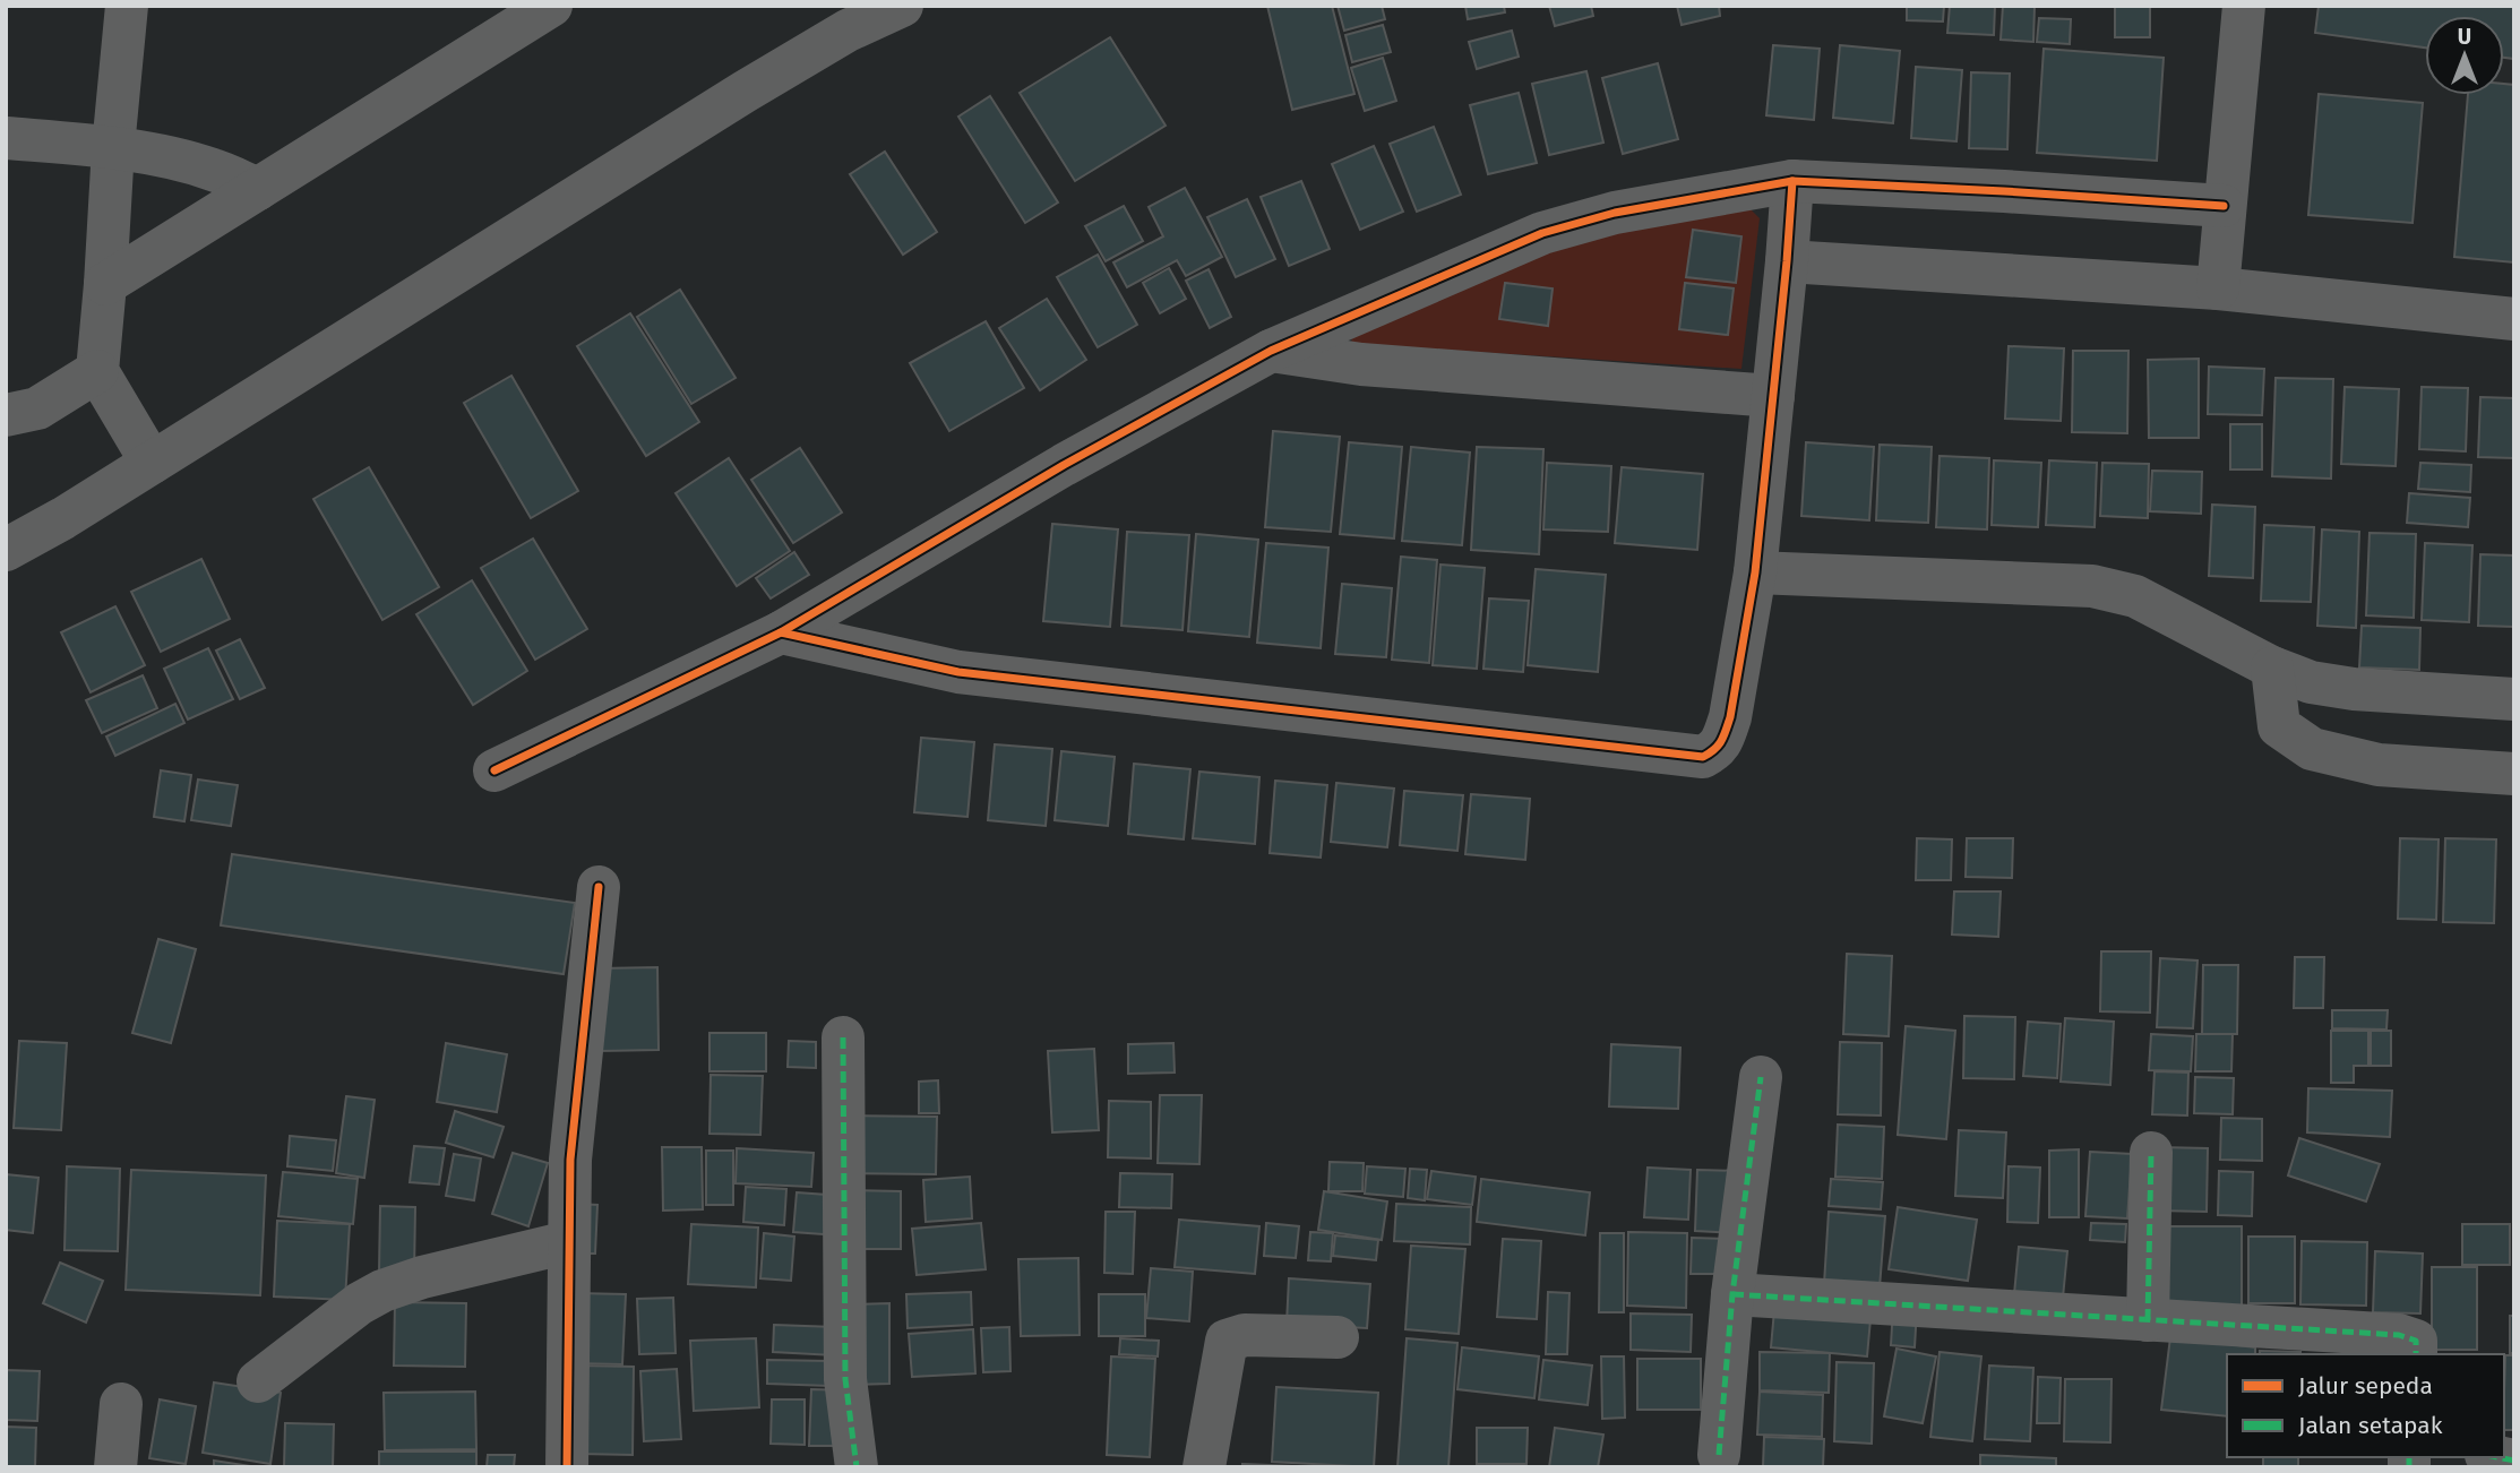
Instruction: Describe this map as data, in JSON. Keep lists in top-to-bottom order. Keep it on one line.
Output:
{"legend":["Jalur sepeda","Jalan setapak"],"north":"top"}
